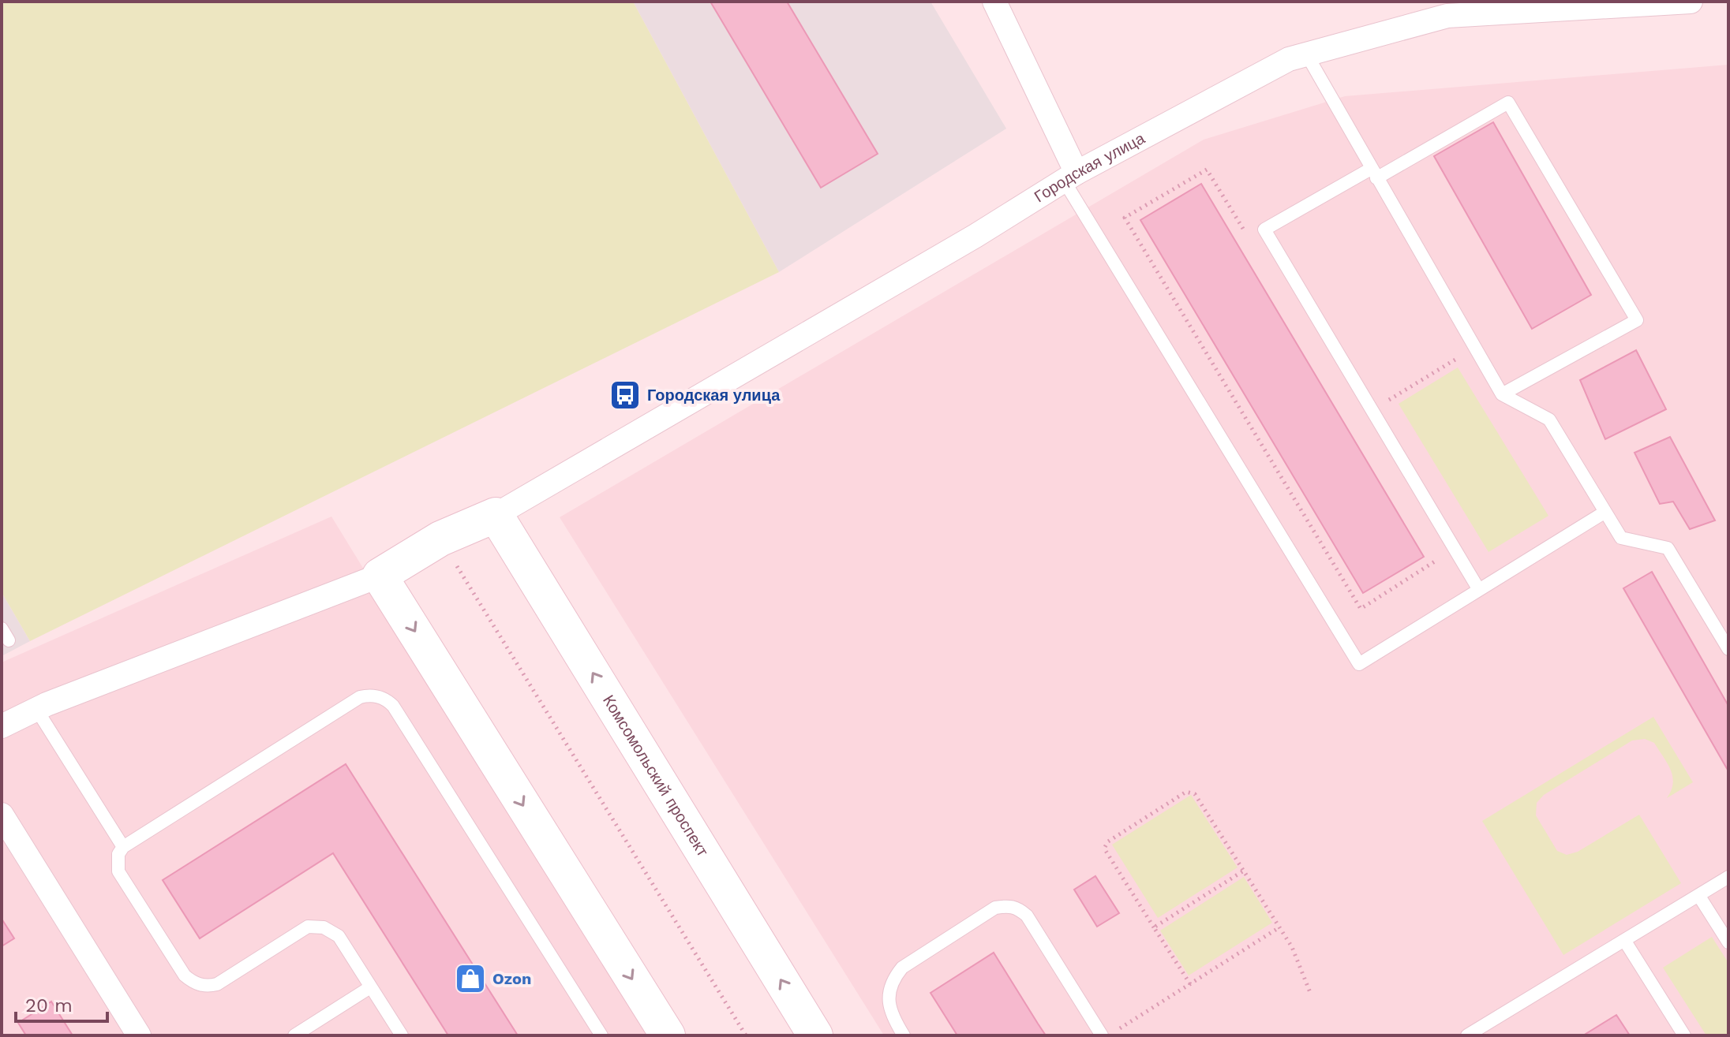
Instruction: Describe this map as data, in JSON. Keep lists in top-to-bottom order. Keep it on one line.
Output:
{"streets":{"main road":["Городская улица","Комсомольский проспект"]},"crossings":[["Городская улица","Комсомольский проспект"]],"places":{"bus stop":["Городская улица"],"shop":["Ozon"]},"scale_bar":"20 m"}
